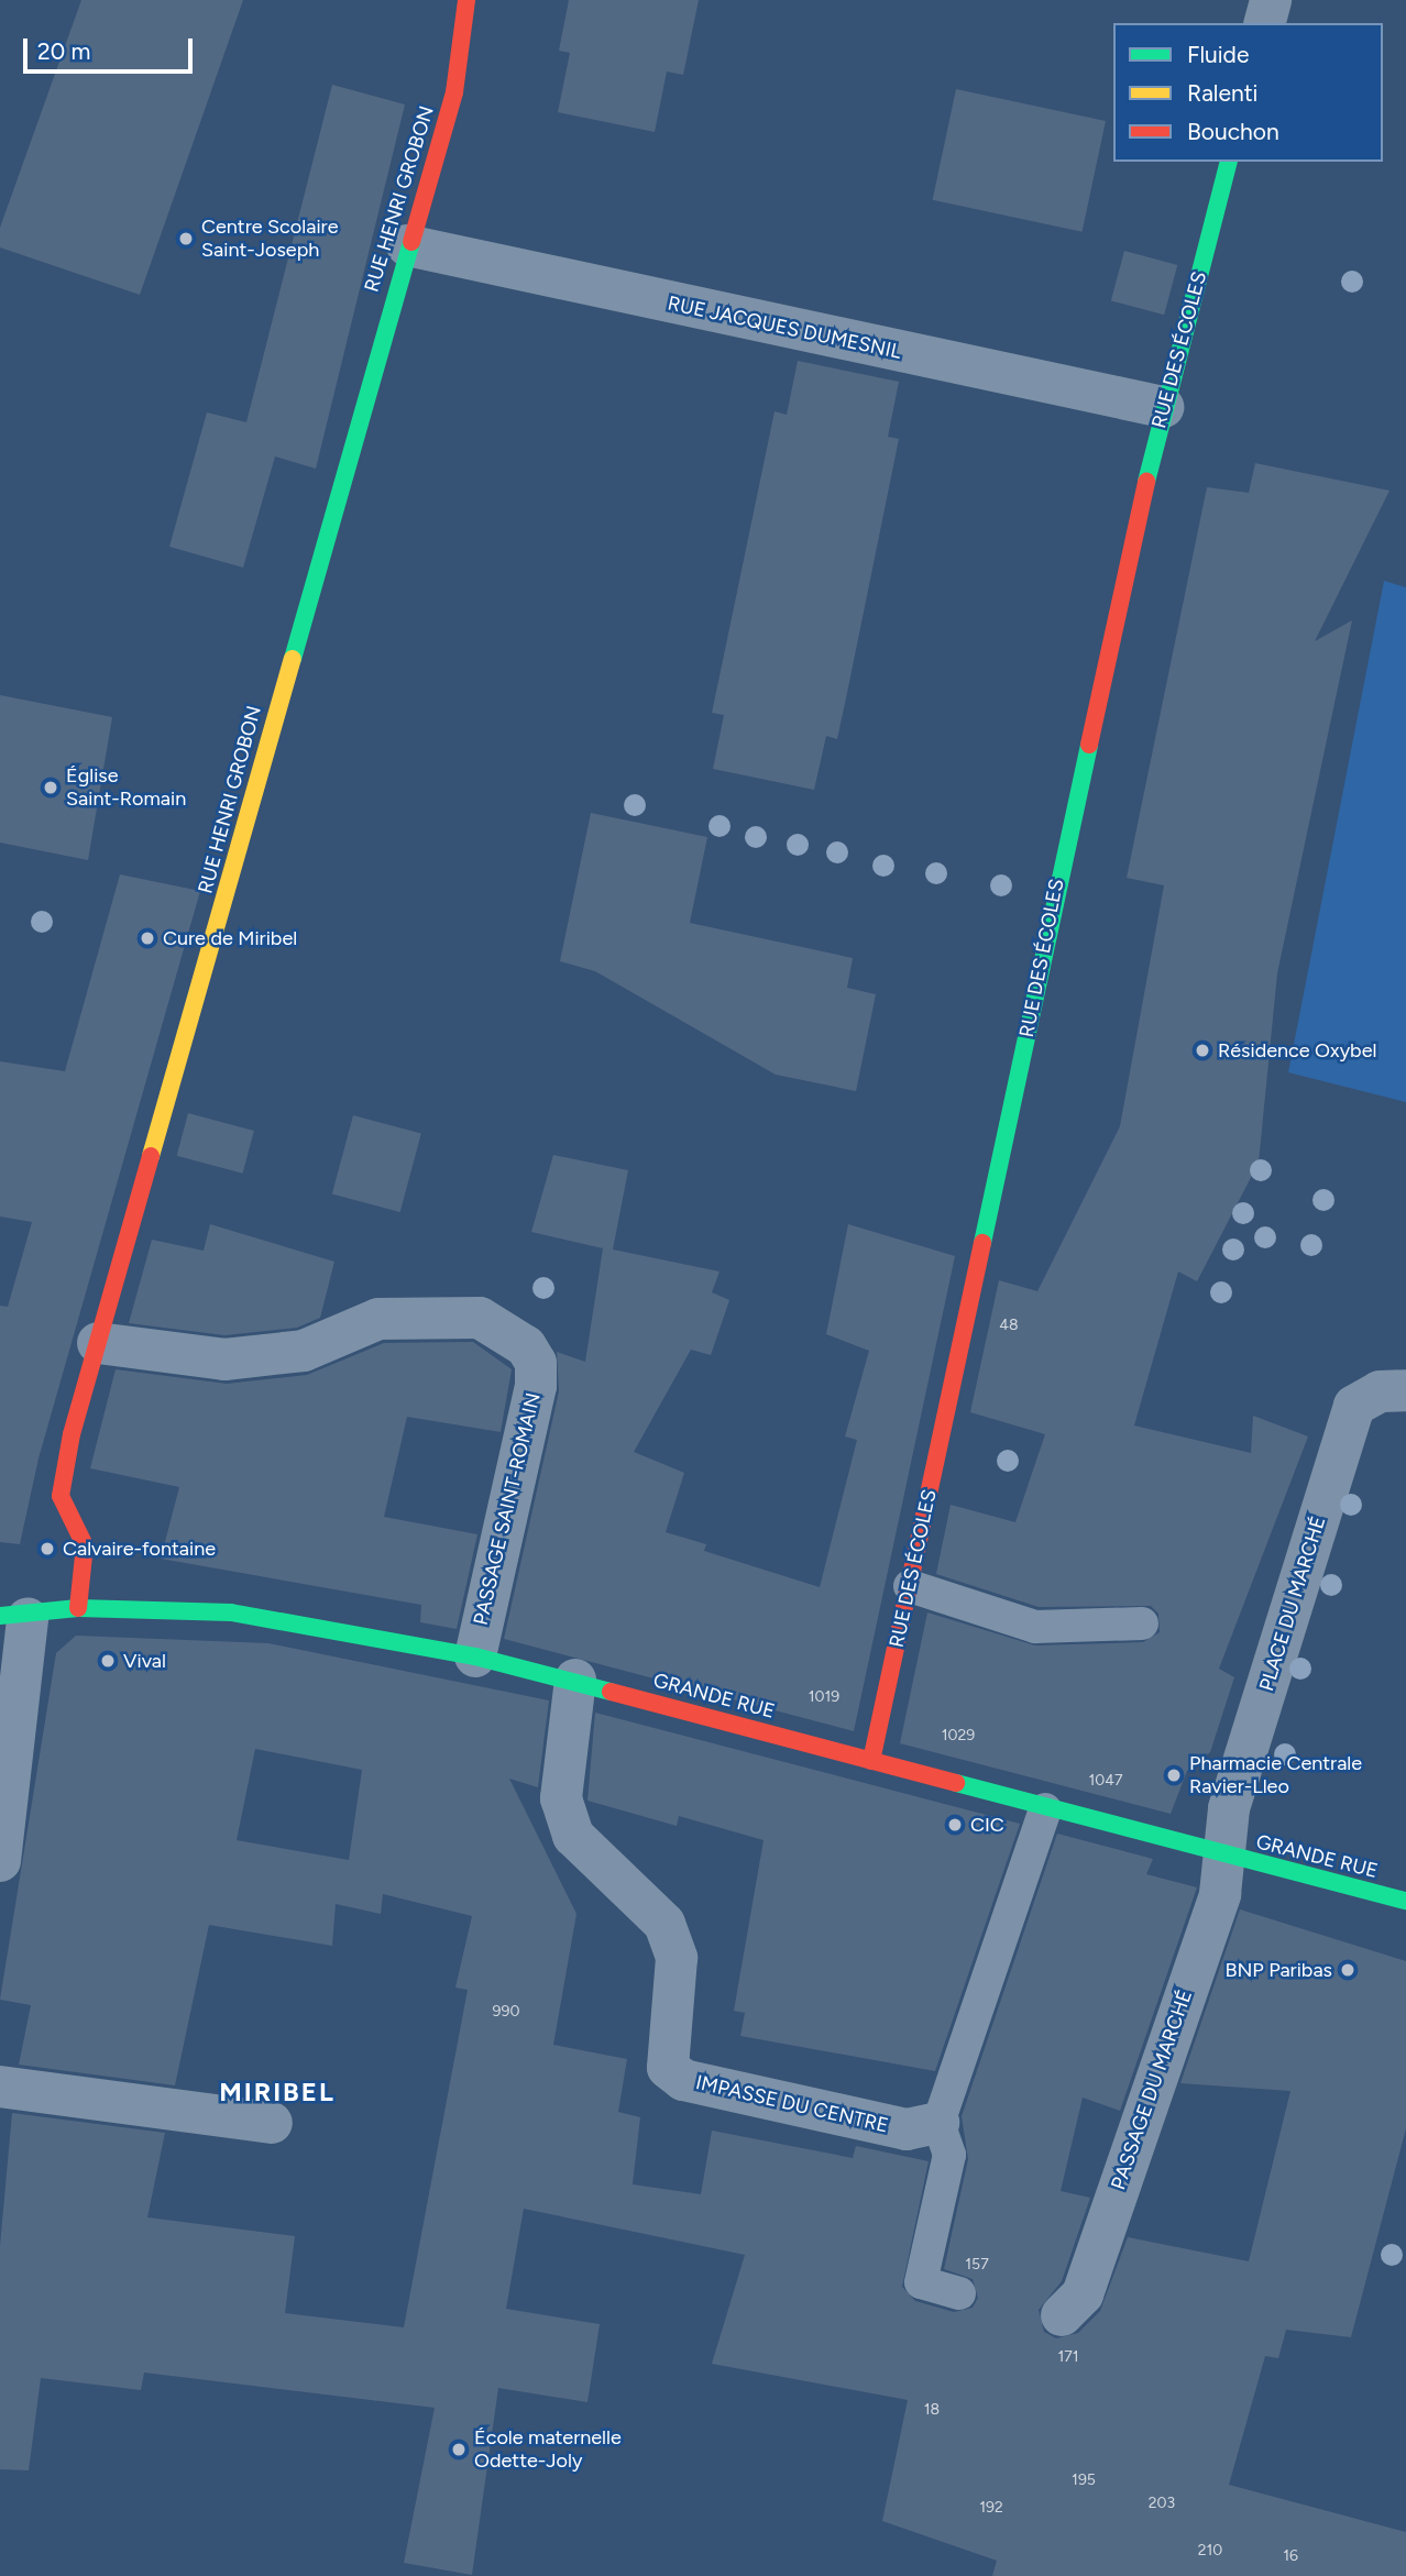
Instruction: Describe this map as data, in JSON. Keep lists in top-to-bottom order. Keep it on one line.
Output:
{"streets":{"street":["RUE HENRI GROBON","RUE JACQUES DUMESNIL","RUE DES ÉCOLES","PASSAGE SAINT-ROMAIN","PLACE DU MARCHÉ","GRANDE RUE","PASSAGE DU MARCHÉ","IMPASSE DU CENTRE"]},"crossings":[["RUE HENRI GROBON","RUE JACQUES DUMESNIL"],["RUE HENRI GROBON","PASSAGE SAINT-ROMAIN"],["RUE HENRI GROBON","GRANDE RUE"],["RUE JACQUES DUMESNIL","RUE DES ÉCOLES"],["RUE DES ÉCOLES","GRANDE RUE"],["PASSAGE SAINT-ROMAIN","GRANDE RUE"],["PLACE DU MARCHÉ","GRANDE RUE"],["PLACE DU MARCHÉ","PASSAGE DU MARCHÉ"],["GRANDE RUE","PASSAGE DU MARCHÉ"],["GRANDE RUE","IMPASSE DU CENTRE"]],"districts":["MIRIBEL"],"places":["Centre Scolaire Saint-Joseph","Église Saint-Romain","Cure de Miribel","Résidence Oxybel","Calvaire-fontaine","Vival","Pharmacie Centrale Ravier-Lleo","CIC","BNP Paribas","École maternelle Odette-Joly"],"house_numbers":["48","1019","1029","1047","990","157","171","18","195","203","192","210","16"],"legend":["Fluide","Ralenti","Bouchon"],"scale_bar":"20 m"}
